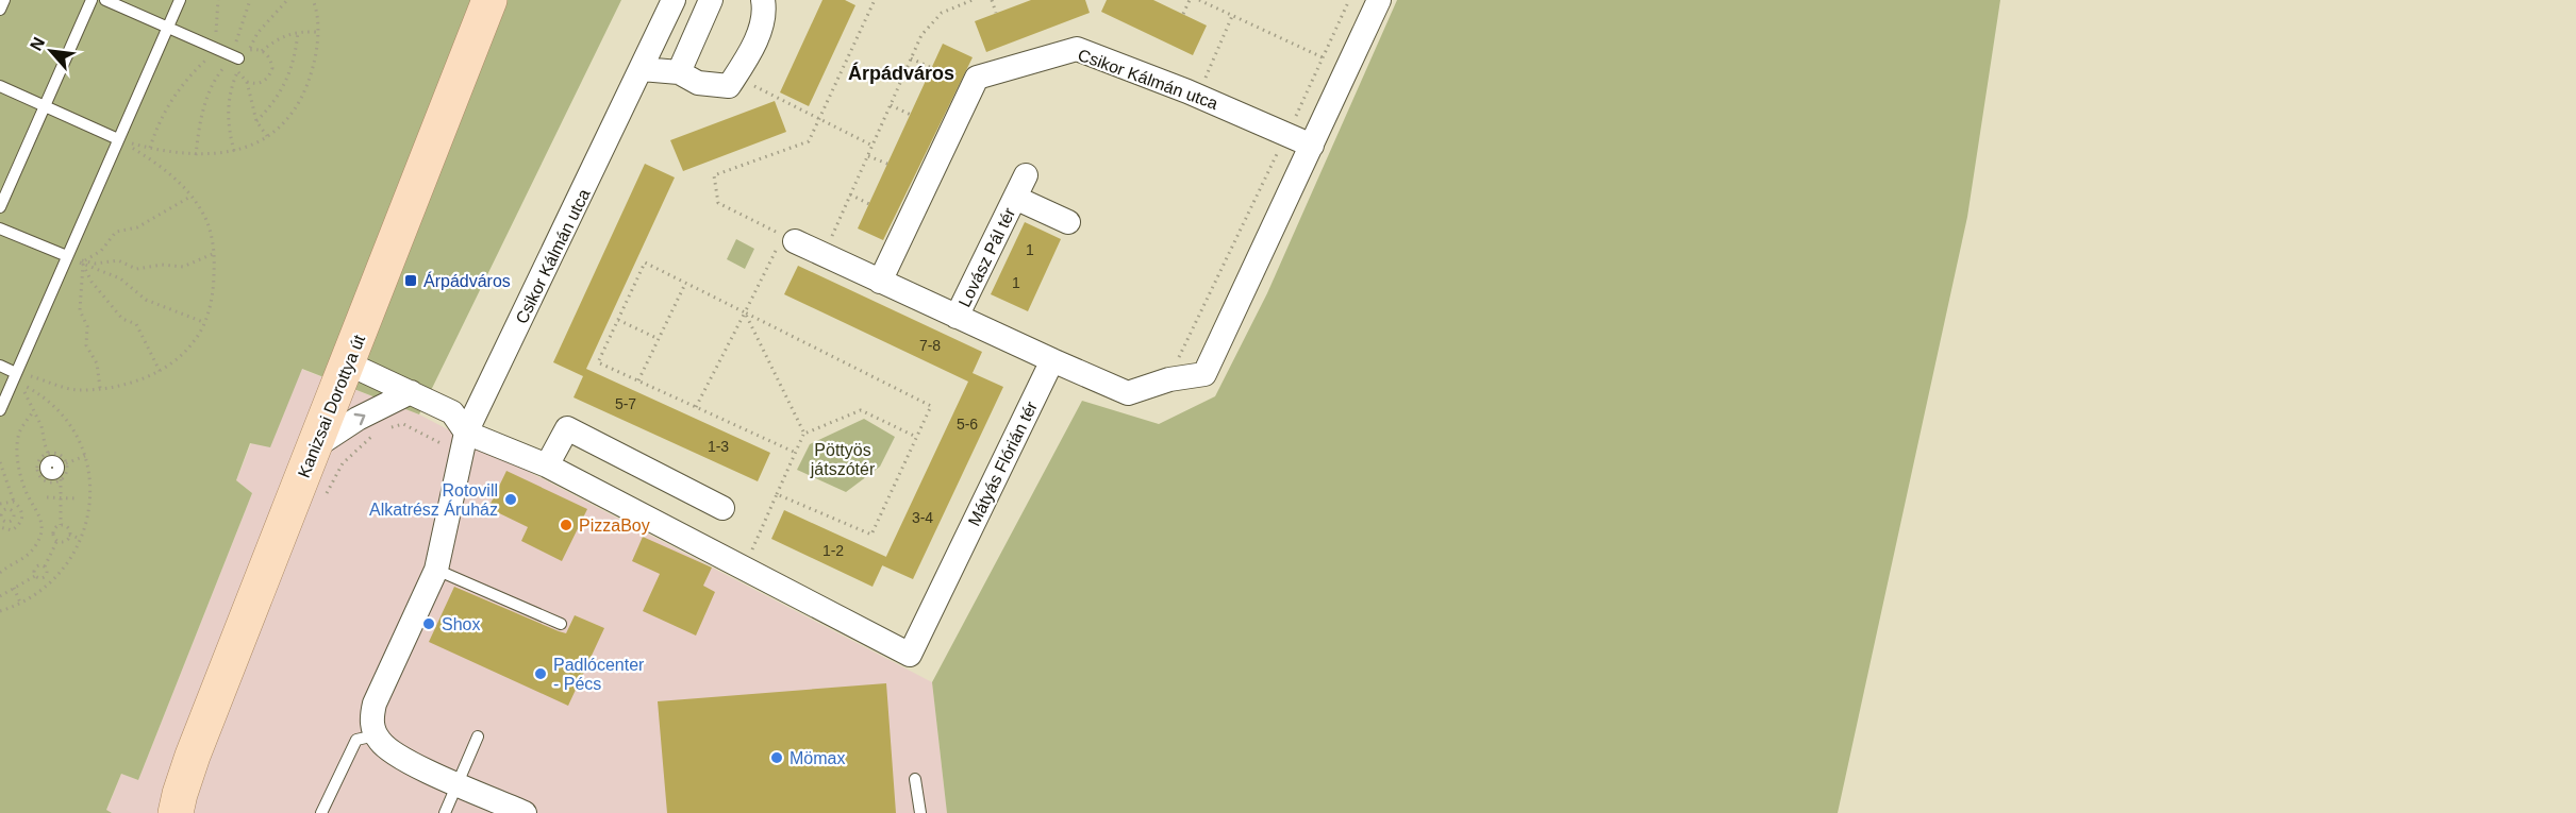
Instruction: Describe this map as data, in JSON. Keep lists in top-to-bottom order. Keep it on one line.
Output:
{"streets":{"main road":["Kanizsai Dorottya út"],"street":["Csikor Kálmán utca","Lovász Pál tér","Mátyás Flórián tér"]},"districts":["Árpádváros"],"parks":["Pöttyös játszótér"],"places":{"transit":["Árpádváros"],"other":["Rotovill Alkatrész Áruház","PizzaBoy","Shox","Padlócenter - Pécs","Mömax"]},"house_numbers":["1","1","7-8","5-7","5-6","1-3","3-4","1-2"],"north":"top left"}
